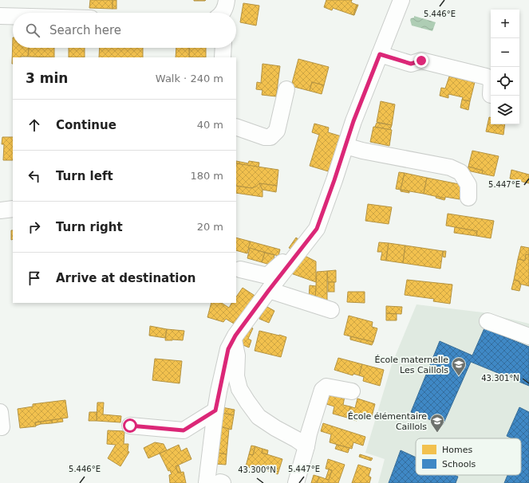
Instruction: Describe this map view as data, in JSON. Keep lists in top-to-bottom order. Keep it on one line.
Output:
{"places":{"school or university":["École maternelle Les Caillols","École élémentaire Caillols"]},"legend":["Homes","Schools"],"page":{"map_buttons":["+","−"],"search":"Search here","heading":["3 min","Walk · 240 m"],"list":[["Continue","40 m"],["Turn left","180 m"],["Turn right","20 m"],"Arrive at destination"]},"coordinates":["5.446°E","5.447°E","43.301°N","43.300°N"]}
